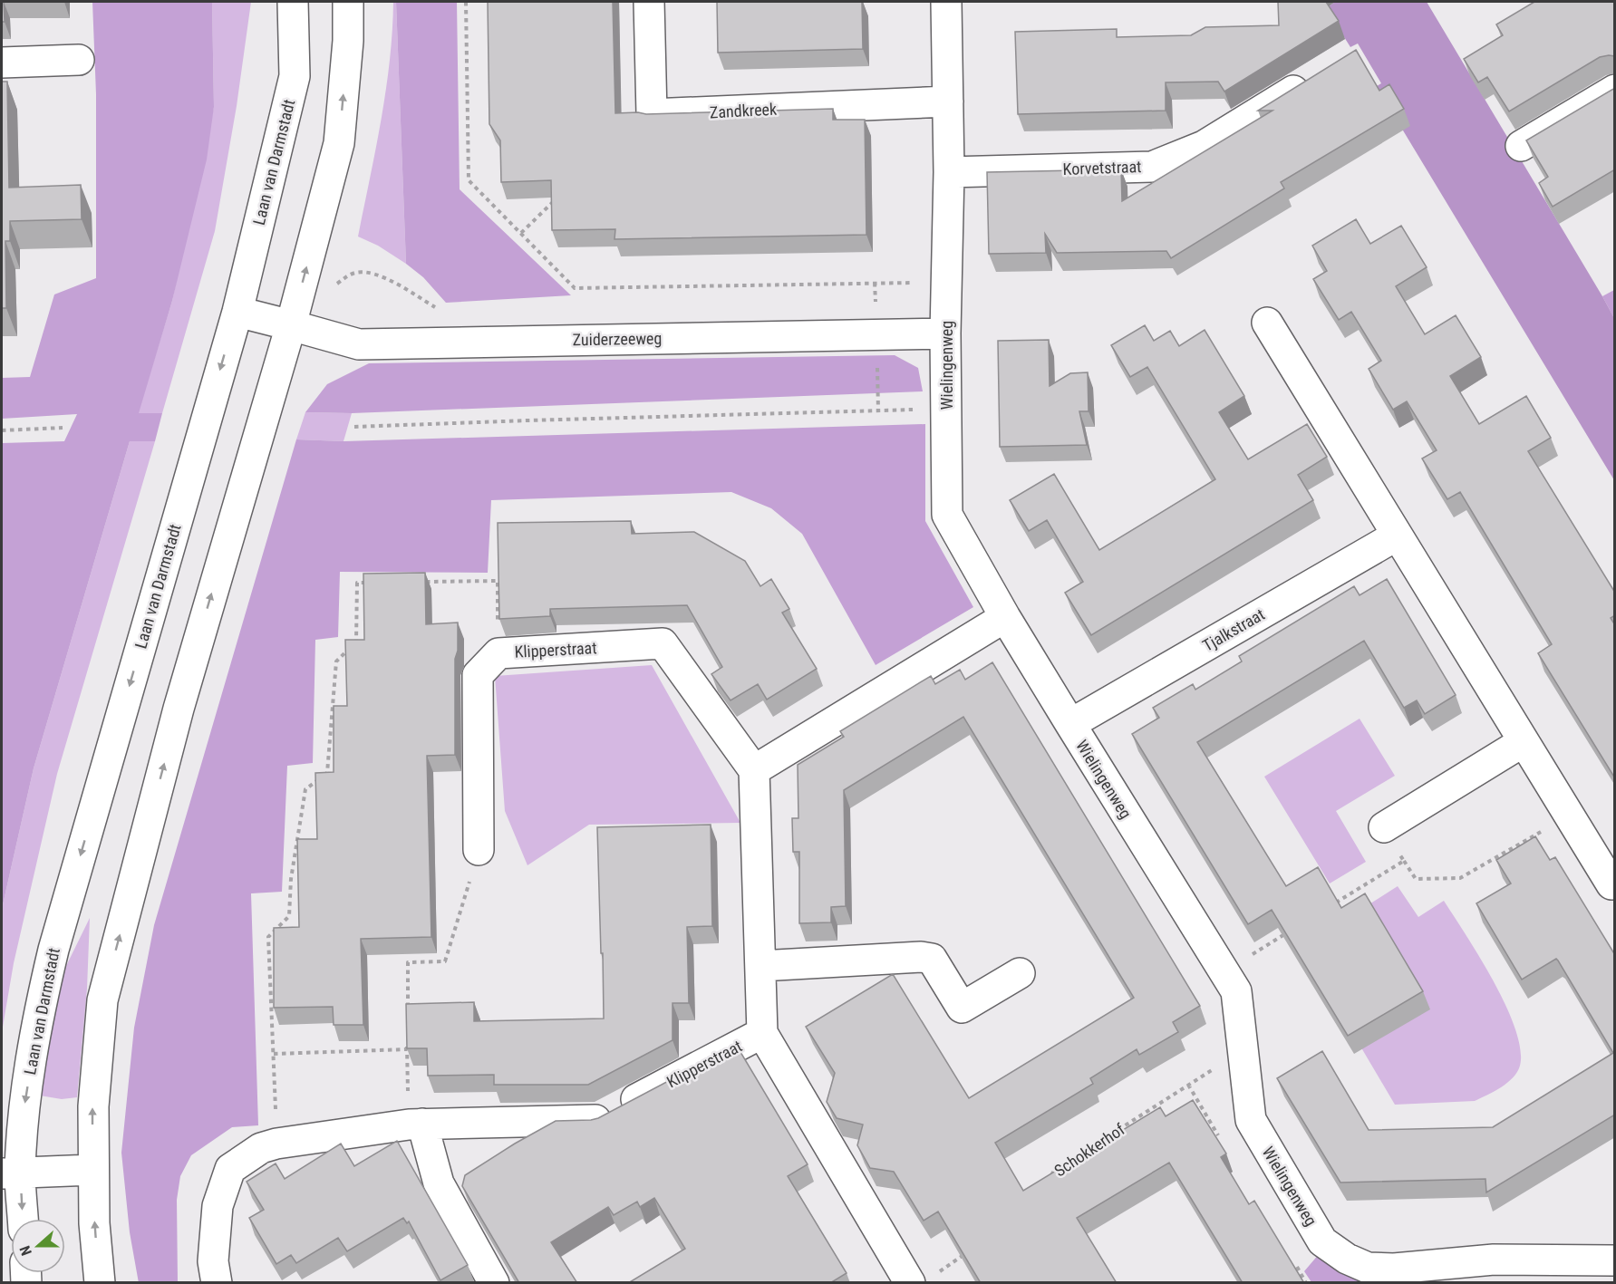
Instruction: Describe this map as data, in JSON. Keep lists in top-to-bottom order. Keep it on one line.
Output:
{"streets":{"street":["Zandkreek","Laan van Darmstadt","Korvetstraat","Zuiderzeeweg","Wielingenweg","Tjalkstraat","Klipperstraat"],"path":["Schokkerhof"]},"crossings":[["Zandkreek","Wielingenweg"],["Laan van Darmstadt","Zuiderzeeweg"],["Korvetstraat","Wielingenweg"],["Zuiderzeeweg","Wielingenweg"],["Wielingenweg","Tjalkstraat"],["Wielingenweg","Schokkerhof"]],"north":"left"}
